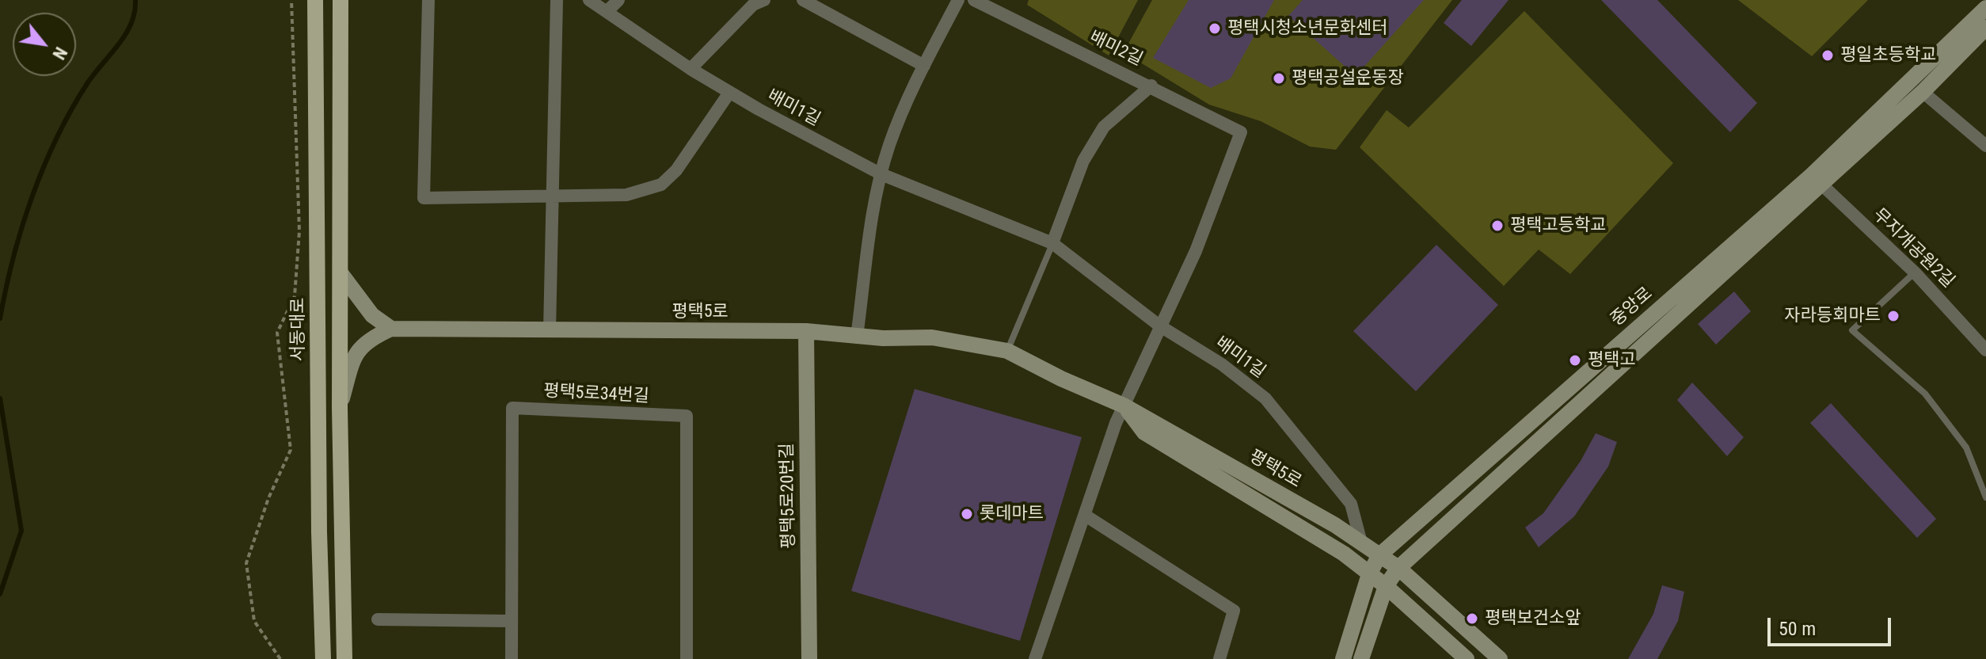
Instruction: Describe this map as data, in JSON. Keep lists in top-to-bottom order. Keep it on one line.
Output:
{"streets":{"main road":["서동대로"],"street":["배미2길","배미1길","무지개공원2길","중앙로","평택5로","평택5로34번길","평택5로20번길"]},"crossings":[["배미2길","배미1길"],["배미1길","평택5로"],["무지개공원2길","중앙로"],["중앙로","평택5로"],["평택5로","평택5로20번길"]],"places":["평택시청소년문화센터","평일초등학교","평택공설운동장","평택고등학교","자라등회마트","평택고","롯데마트","평택보건소앞"],"scale_bar":"50 m","north":"bottom right"}
